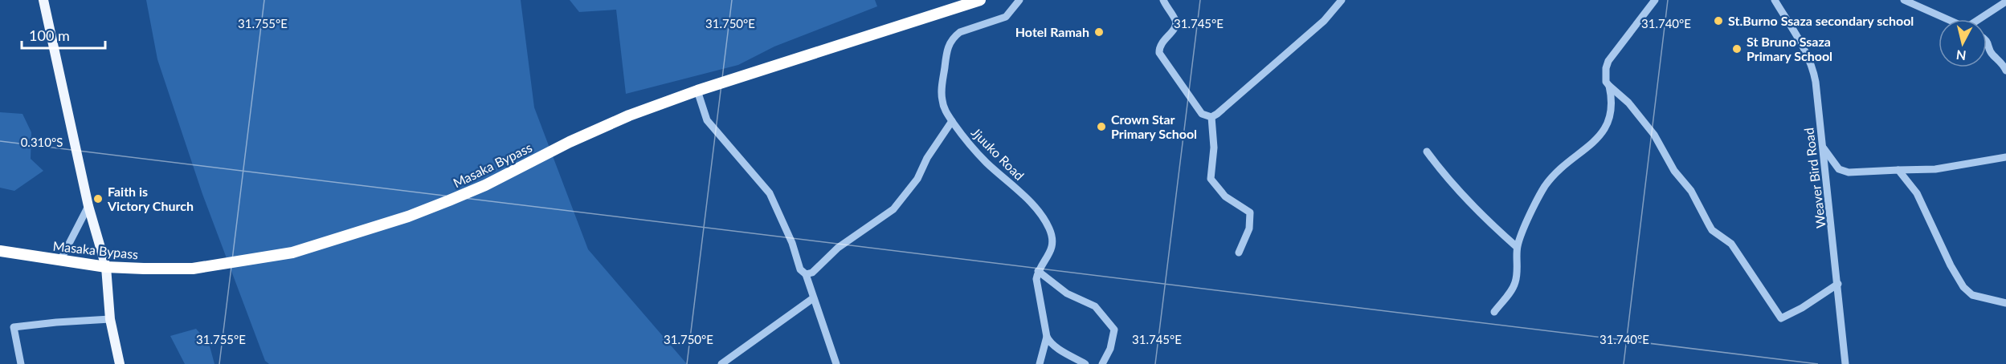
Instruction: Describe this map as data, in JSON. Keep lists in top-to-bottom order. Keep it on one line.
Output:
{"streets":{"highway":["Masaka Bypass"],"street":["Jjuuko Road","Weaver Bird Road"]},"places":["St.Burno Ssaza secondary school","Hotel Ramah","St Bruno Ssaza Primary School","Crown Star Primary School","Faith is Victory Church"],"scale_bar":"100 m","north":"bottom","coordinates":["31.755°E","31.750°E","31.745°E","31.740°E","0.310°S"]}
